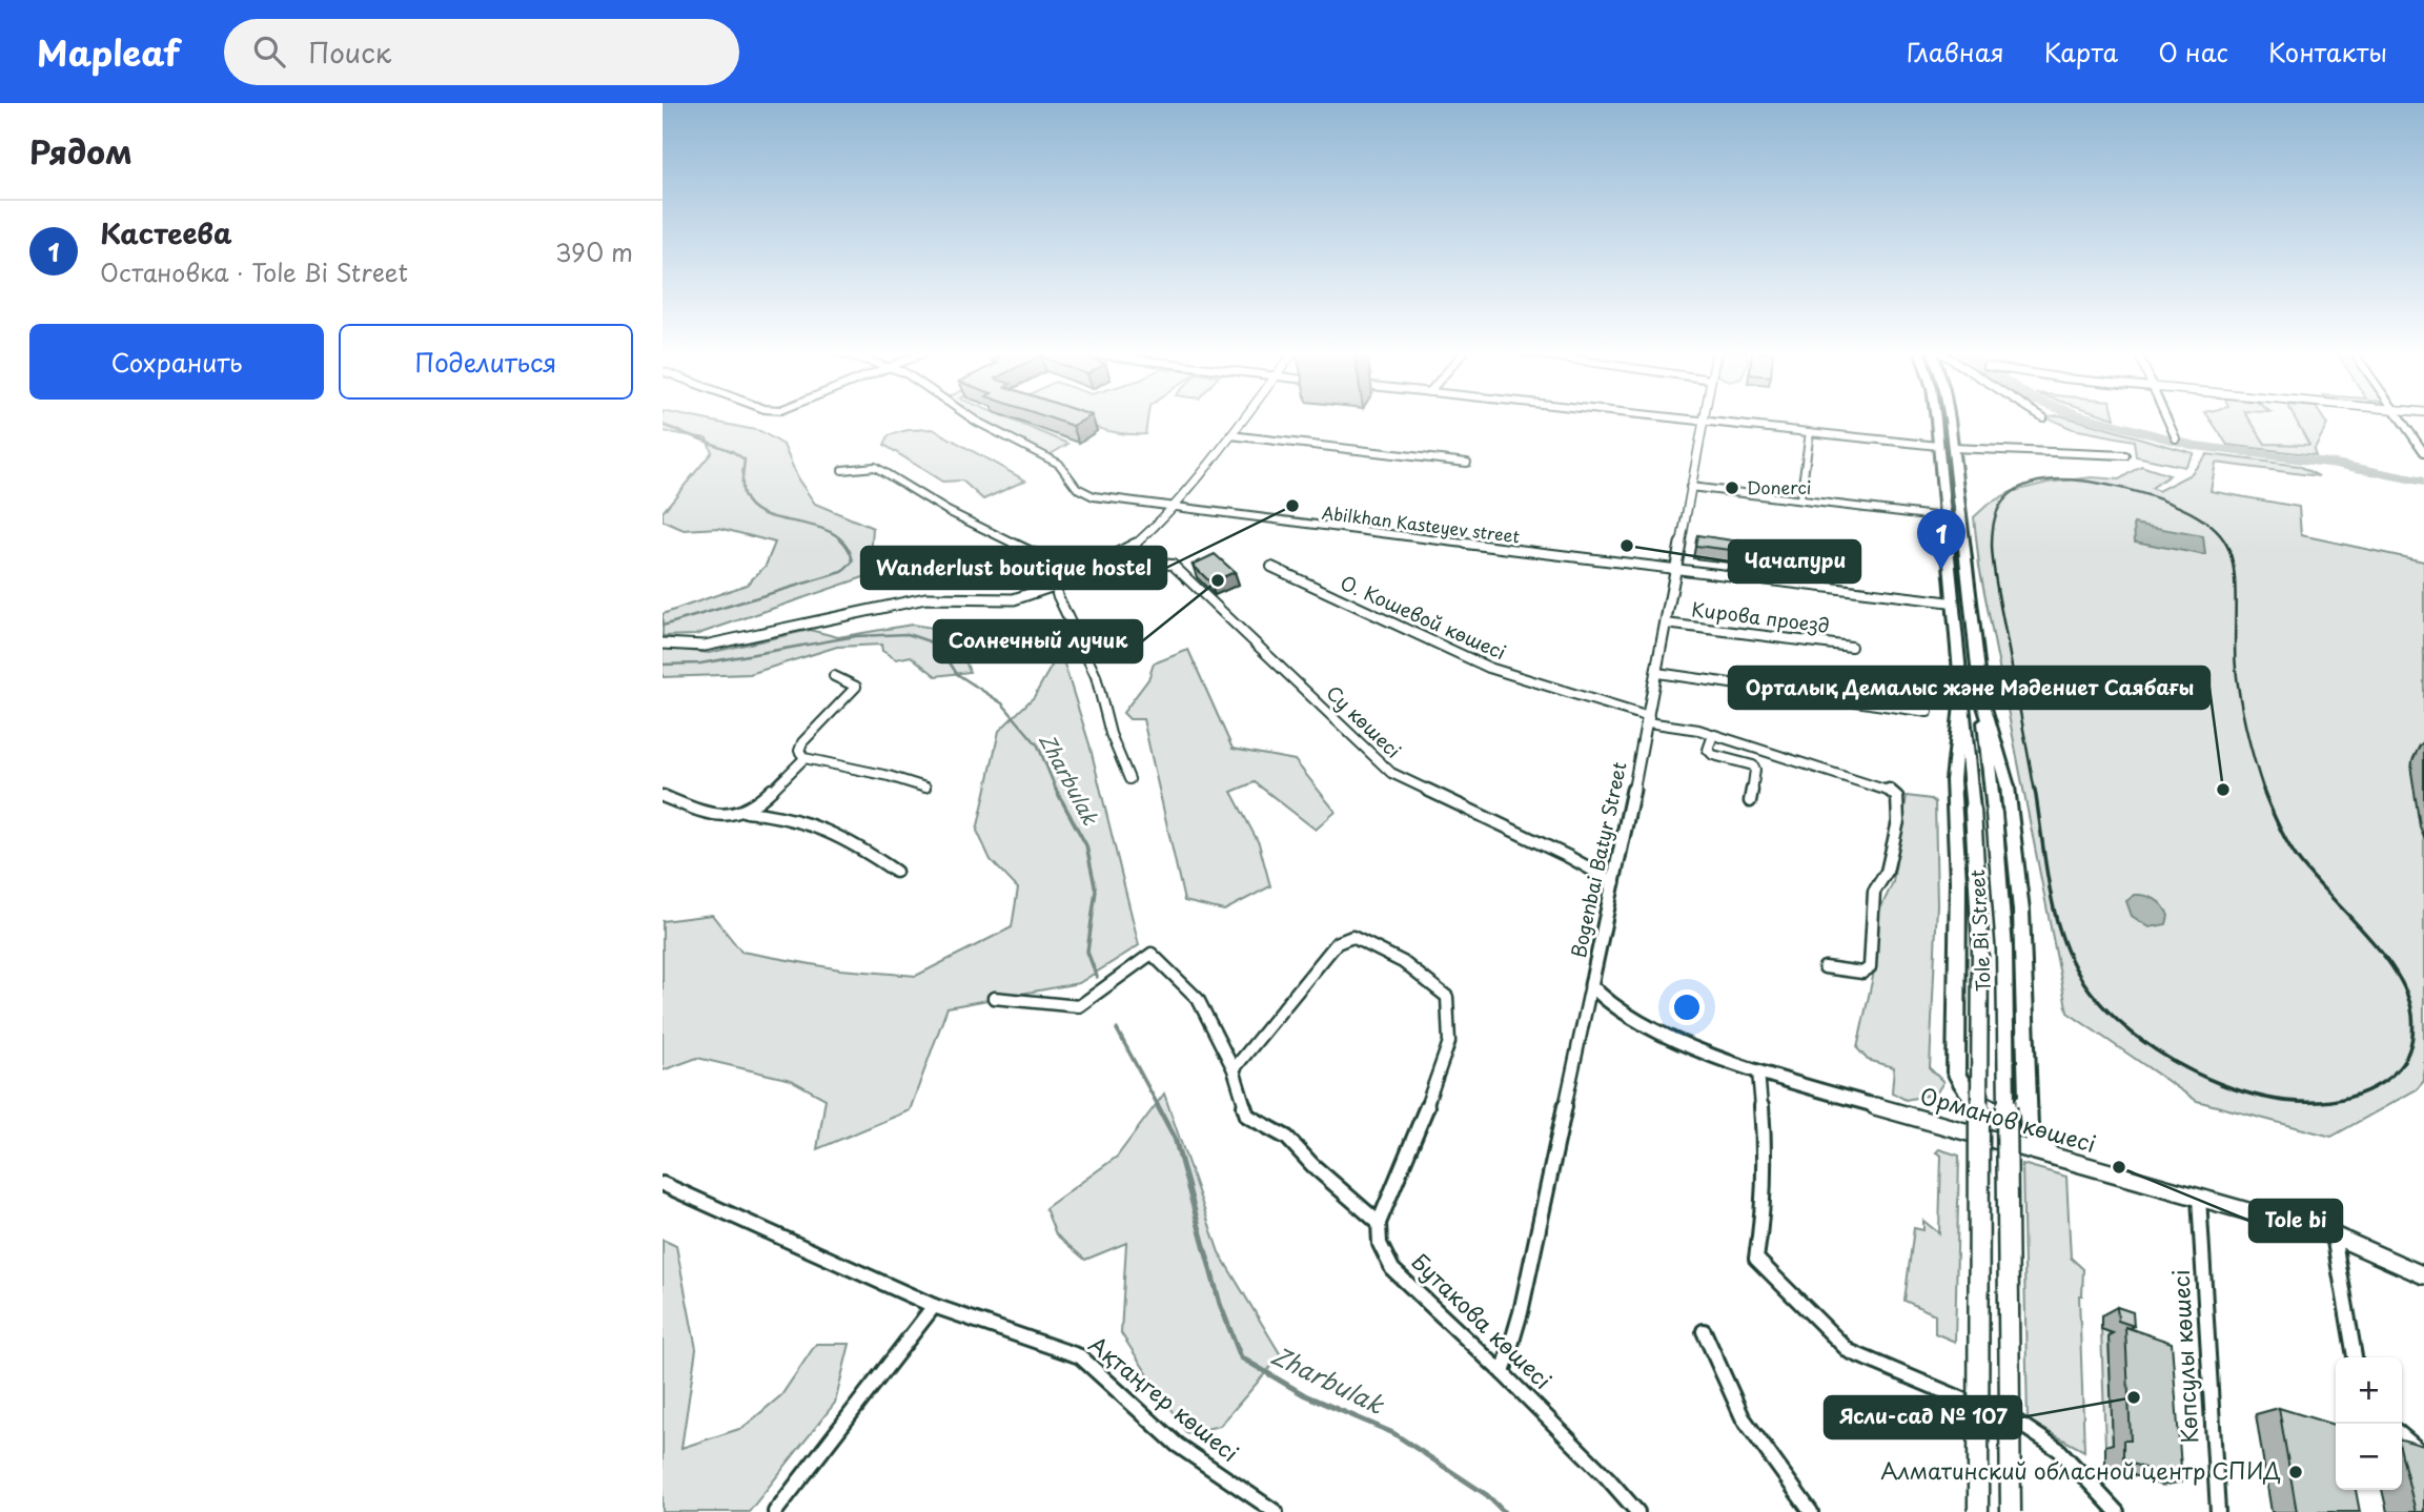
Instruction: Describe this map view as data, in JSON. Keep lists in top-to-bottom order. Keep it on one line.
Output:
{"streets":{"main road":["Tole Bi Street"],"street":["Abilkhan Kasteyev street","О. Кошевой көшесі","Кирова проезд","Су көшесі","Bogenbai Batyr Street","Орманов көшесі","Бутакова көшесі","Көпсулы көшесі","Ақтаңгер көшесі"]},"crossings":[["Abilkhan Kasteyev street","Bogenbai Batyr Street"],["Abilkhan Kasteyev street","Tole Bi Street"],["О. Кошевой көшесі","Bogenbai Batyr Street"],["Кирова проезд","Bogenbai Batyr Street"],["Су көшесі","Bogenbai Batyr Street"],["Bogenbai Batyr Street","Орманов көшесі"],["Bogenbai Batyr Street","Бутакова көшесі"],["Орманов көшесі","Көпсулы көшесі"]],"water":["Zharbulak"],"places":["Donerci","Wanderlust boutique hostel","Чачапури","Солнечный лучик","Орталық Демалыс және Мәдениет Саябағы","Tole bi","Ясли-сад № 107","Алматинский обласной центр СПИД"],"page":{"header":"Mapleaf","search":"Поиск","nav":["Главная","Карта","О нас","Контакты"],"heading":"Рядом","list":[{"mark":"1","name":"Кастеева","note":"Остановка · Tole Bi Street","value":"390 m"}],"buttons":["Сохранить","Поделиться"],"pins":"1","map_buttons":["+","−"]}}
